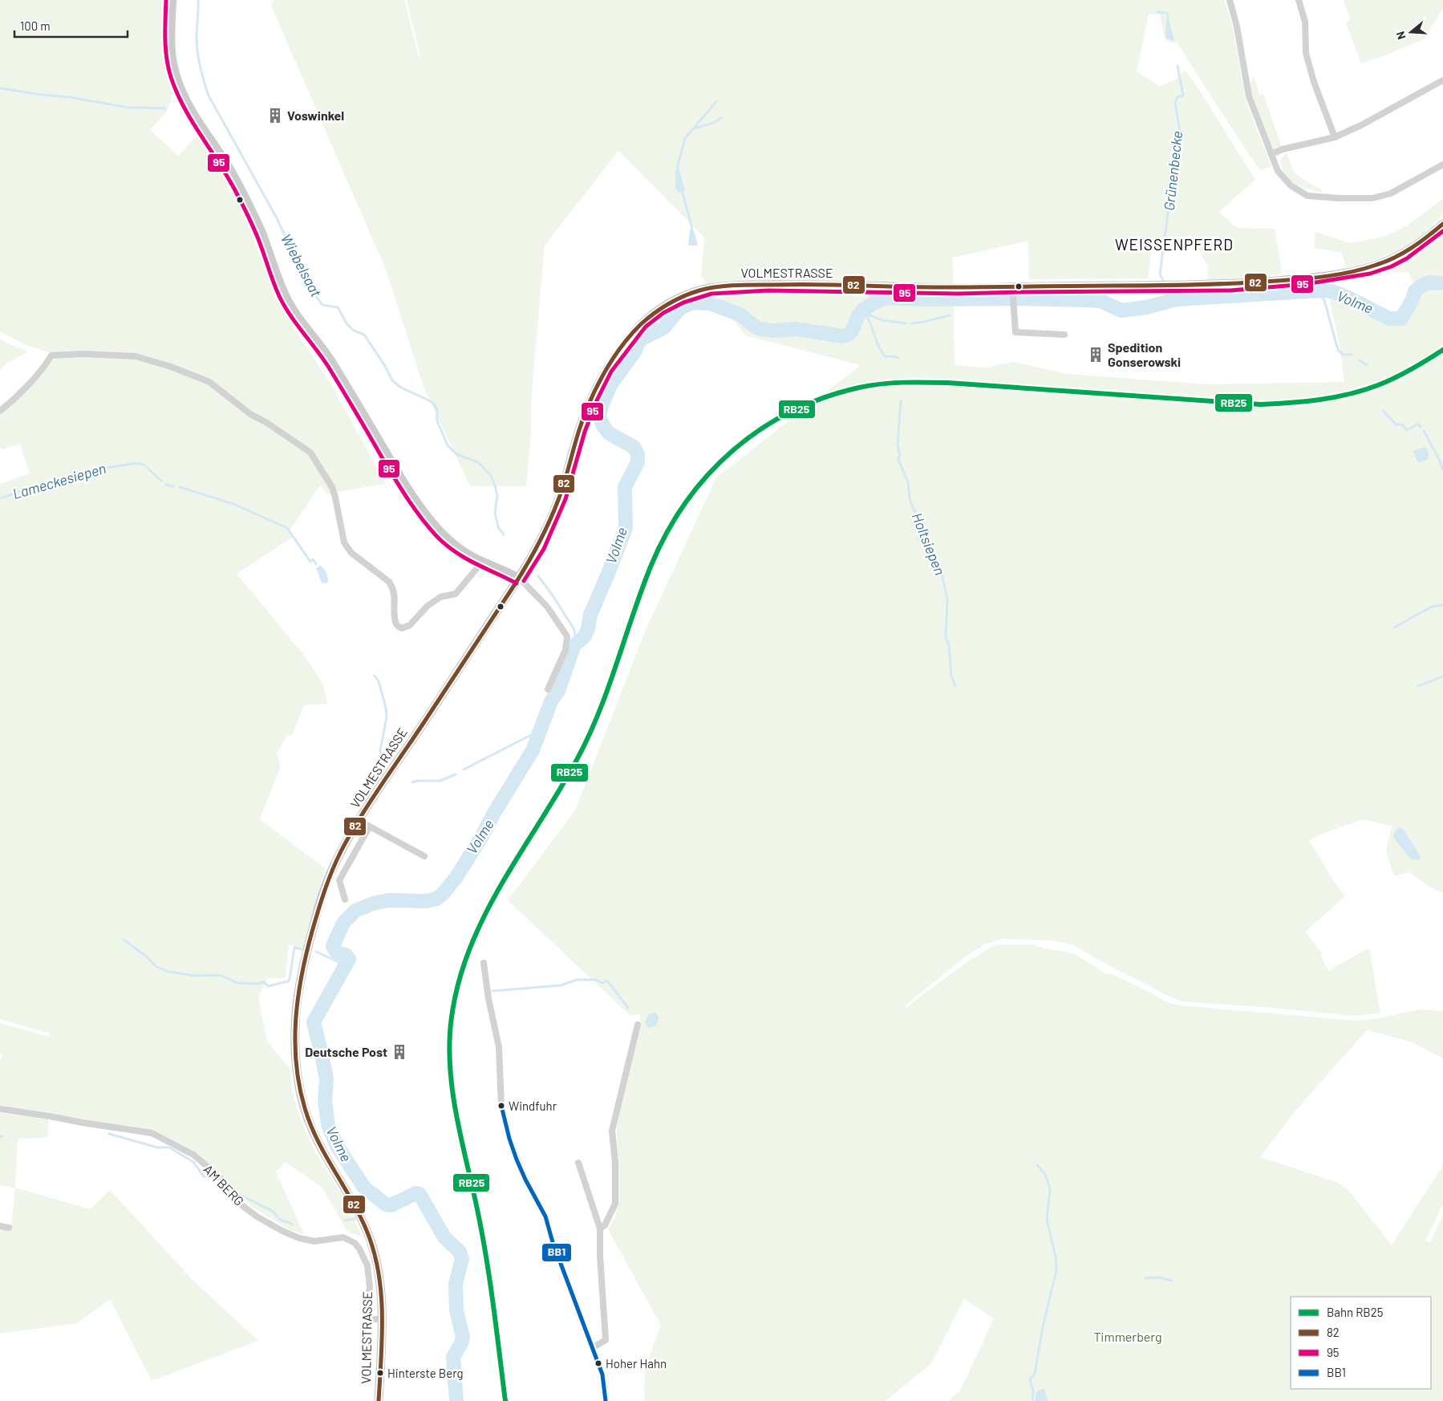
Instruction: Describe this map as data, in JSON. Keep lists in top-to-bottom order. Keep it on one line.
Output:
{"streets":{"main road":["VOLMESTRASSE"],"street":["AM BERG"]},"crossings":[["VOLMESTRASSE","AM BERG"]],"districts":["WEISSENPFERD"],"water":["Grünenbecke","Wiebelsaat","Volme","Lameckesiepen","Holtsiepen"],"parks":["Timmerberg"],"places":{"building":["Voswinkel","Spedition Gonserowski","Deutsche Post"],"other":["Windfuhr","Hoher Hahn","Hinterste Berg"]},"lines":["transit line 95","transit line 82","rail line RB25","transit line BB1"],"legend":["Bahn RB25","82","95","BB1"],"scale_bar":"100 m","north":"left"}
